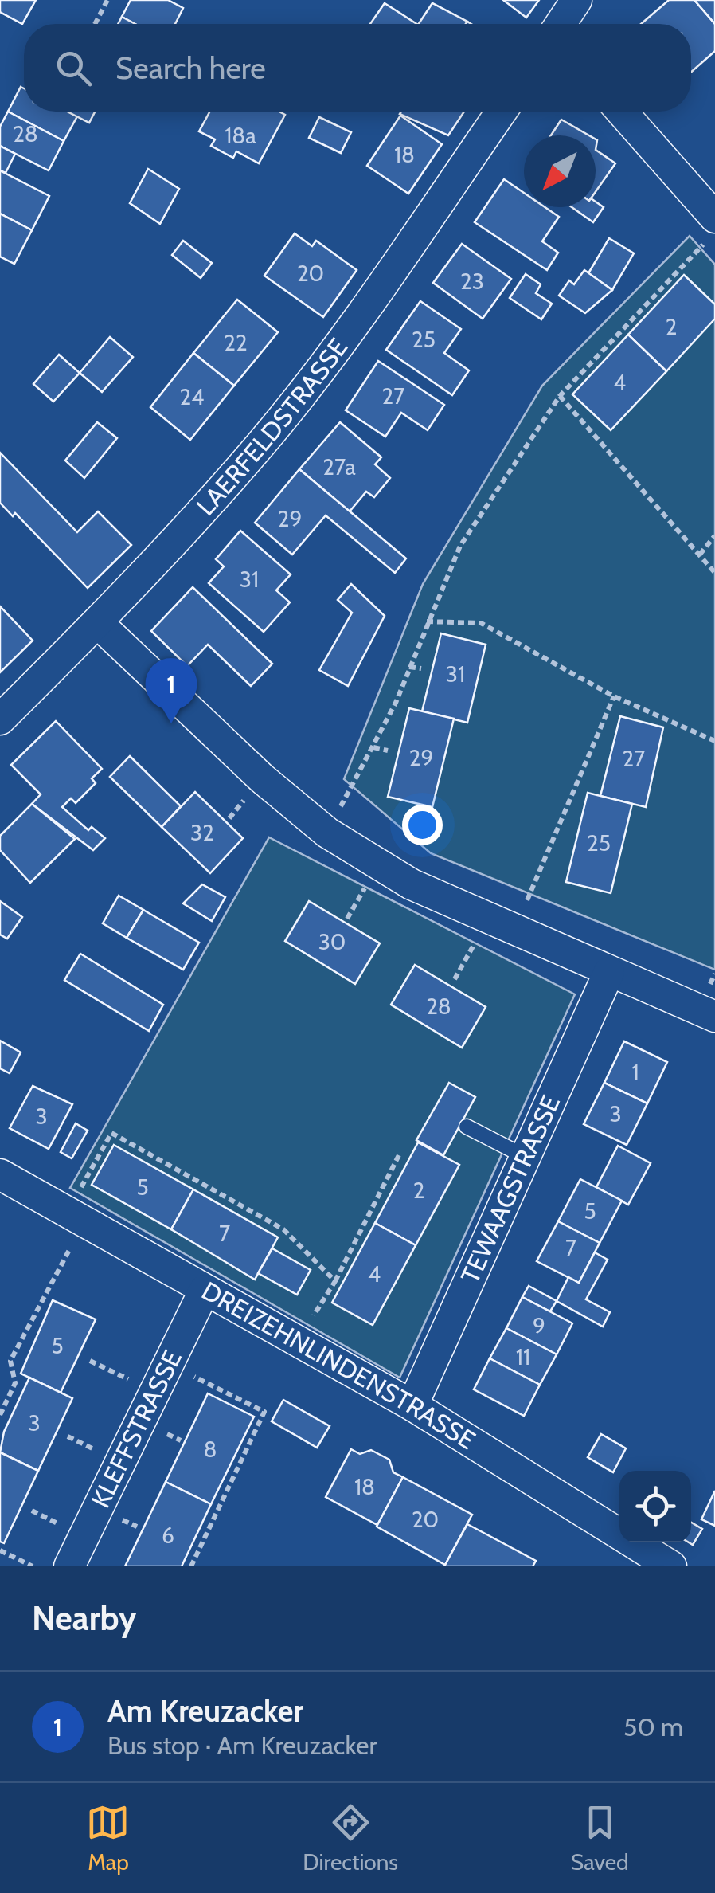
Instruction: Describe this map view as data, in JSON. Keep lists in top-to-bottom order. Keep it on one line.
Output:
{"streets":{"street":["LAERFELDSTRASSE","TEWAAGSTRASSE","DREIZEHNLINDENSTRASSE","KLEFFSTRASSE"]},"crossings":[["TEWAAGSTRASSE","DREIZEHNLINDENSTRASSE"],["DREIZEHNLINDENSTRASSE","KLEFFSTRASSE"]],"house_numbers":["28","18a","18","20","23","2","25","22","4","27","24","27a","29","31","31","29","27","32","25","30","28","1","3","3","5","2","5","7","7","4","9","5","11","3","8","18","20","6"],"north":"bottom left","page":{"search":"Search here","pins":"1","heading":"Nearby","list":[{"mark":"1","name":"Am Kreuzacker","note":"Bus stop · Am Kreuzacker","value":"50 m"}],"nav":["Map","Directions","Saved"]}}
